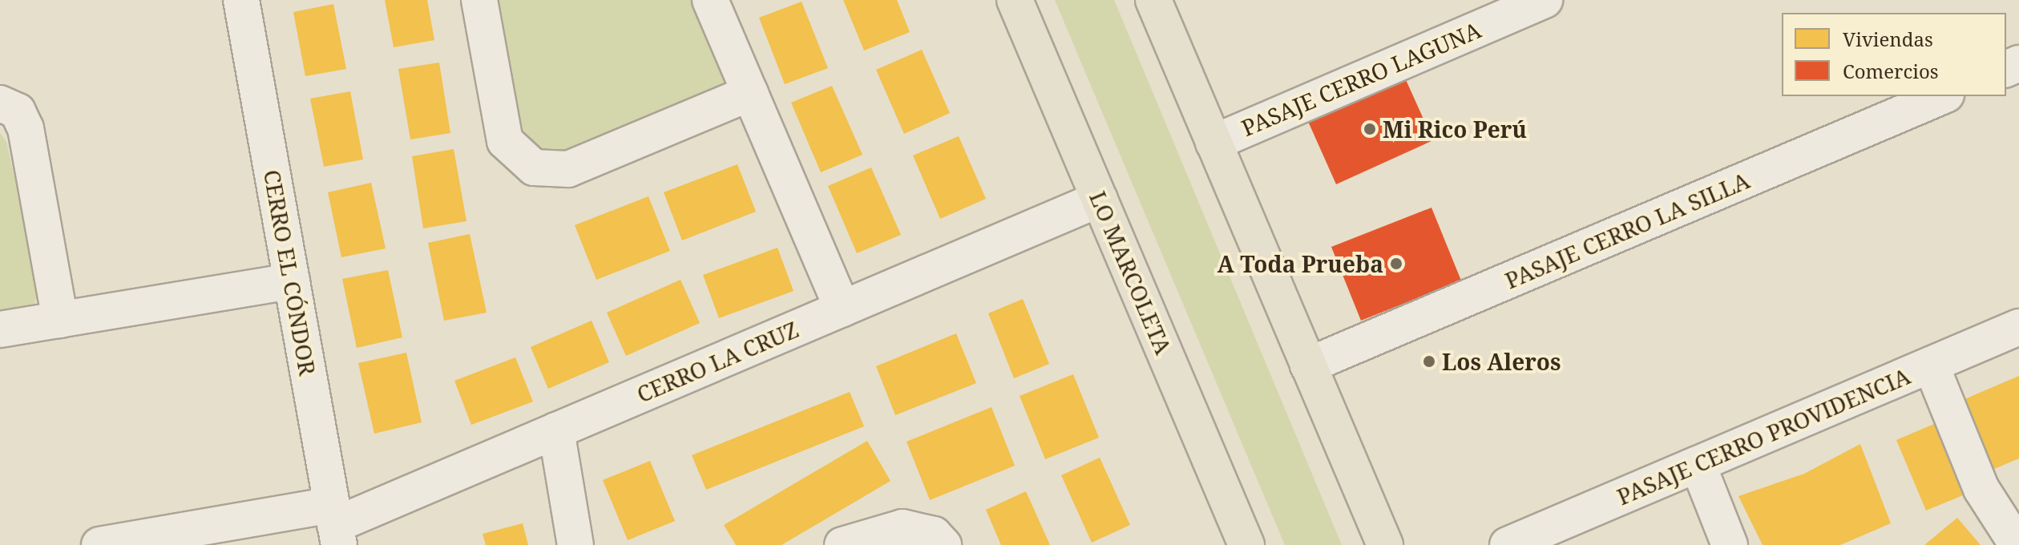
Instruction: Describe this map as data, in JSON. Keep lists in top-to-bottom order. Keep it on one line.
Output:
{"streets":{"main road":["LO MARCOLETA"],"street":["PASAJE CERRO LAGUNA","PASAJE CERRO LA SILLA","CERRO EL CÓNDOR","CERRO LA CRUZ","PASAJE CERRO PROVIDENCIA"]},"crossings":[["CERRO EL CÓNDOR","CERRO LA CRUZ"],["LO MARCOLETA","CERRO LA CRUZ"]],"places":["Mi Rico Perú","A Toda Prueba","Los Aleros"],"legend":["Viviendas","Comercios"]}
